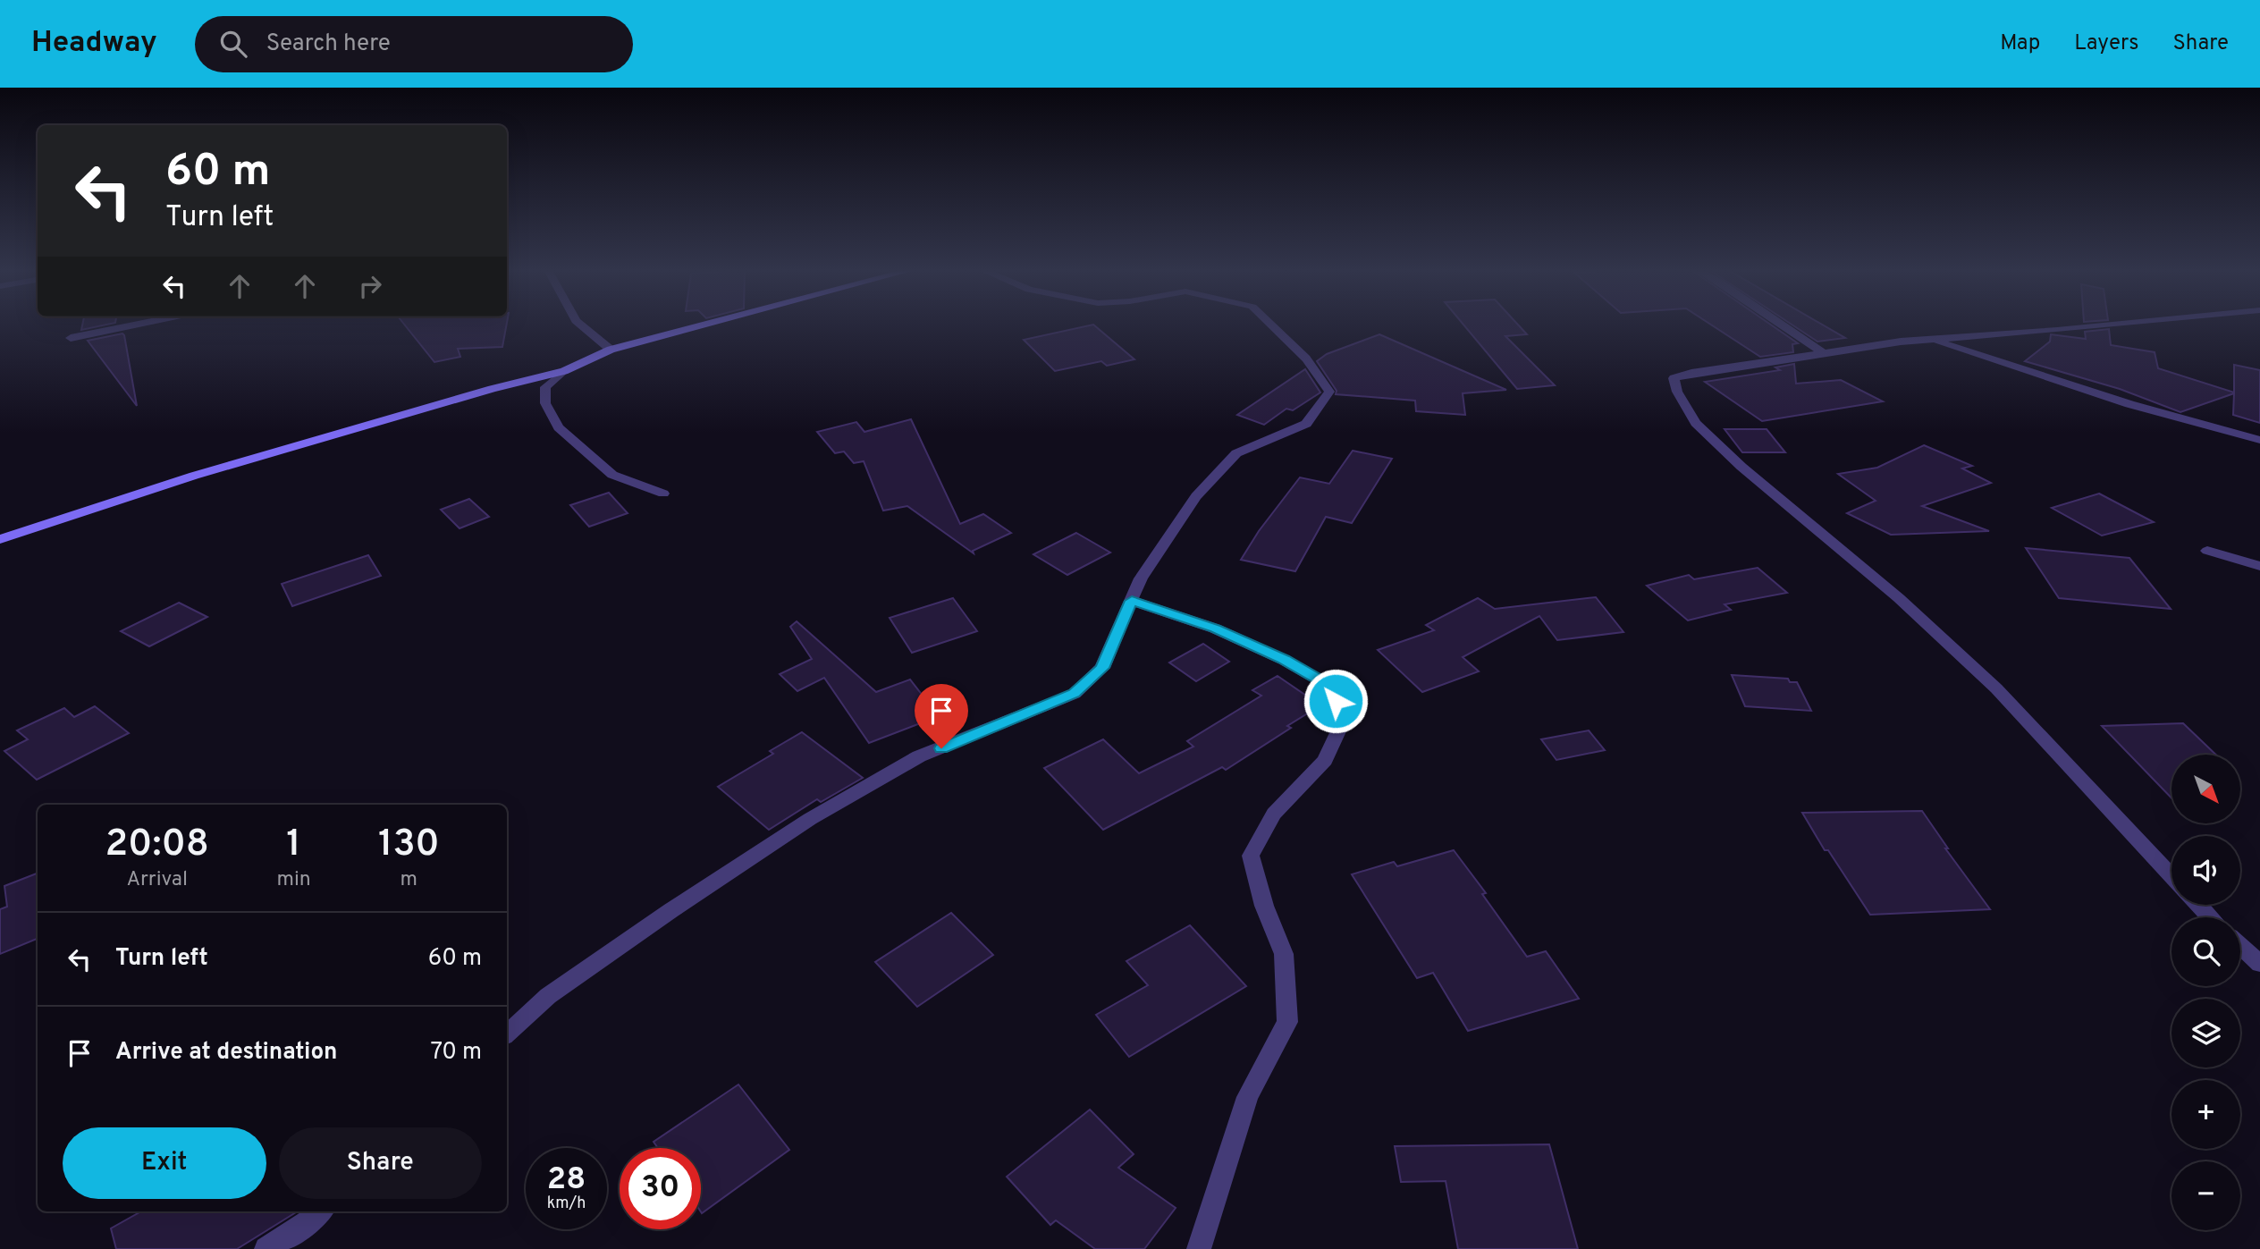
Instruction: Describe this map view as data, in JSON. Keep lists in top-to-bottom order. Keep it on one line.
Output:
{"north":"bottom right","page":{"header":"Headway","search":"Search here","nav":["Map","Layers","Share"],"turn":["60 m","Turn left"],"map_buttons":["+","−"],"eta":["20:08","Arrival","1","min","130","m"],"list":[{"name":"Turn left","value":"60 m"},{"name":"Arrive at destination","value":"70 m"}],"buttons":["Exit","Share"],"speed":"28 km/h","limit":"30"}}
